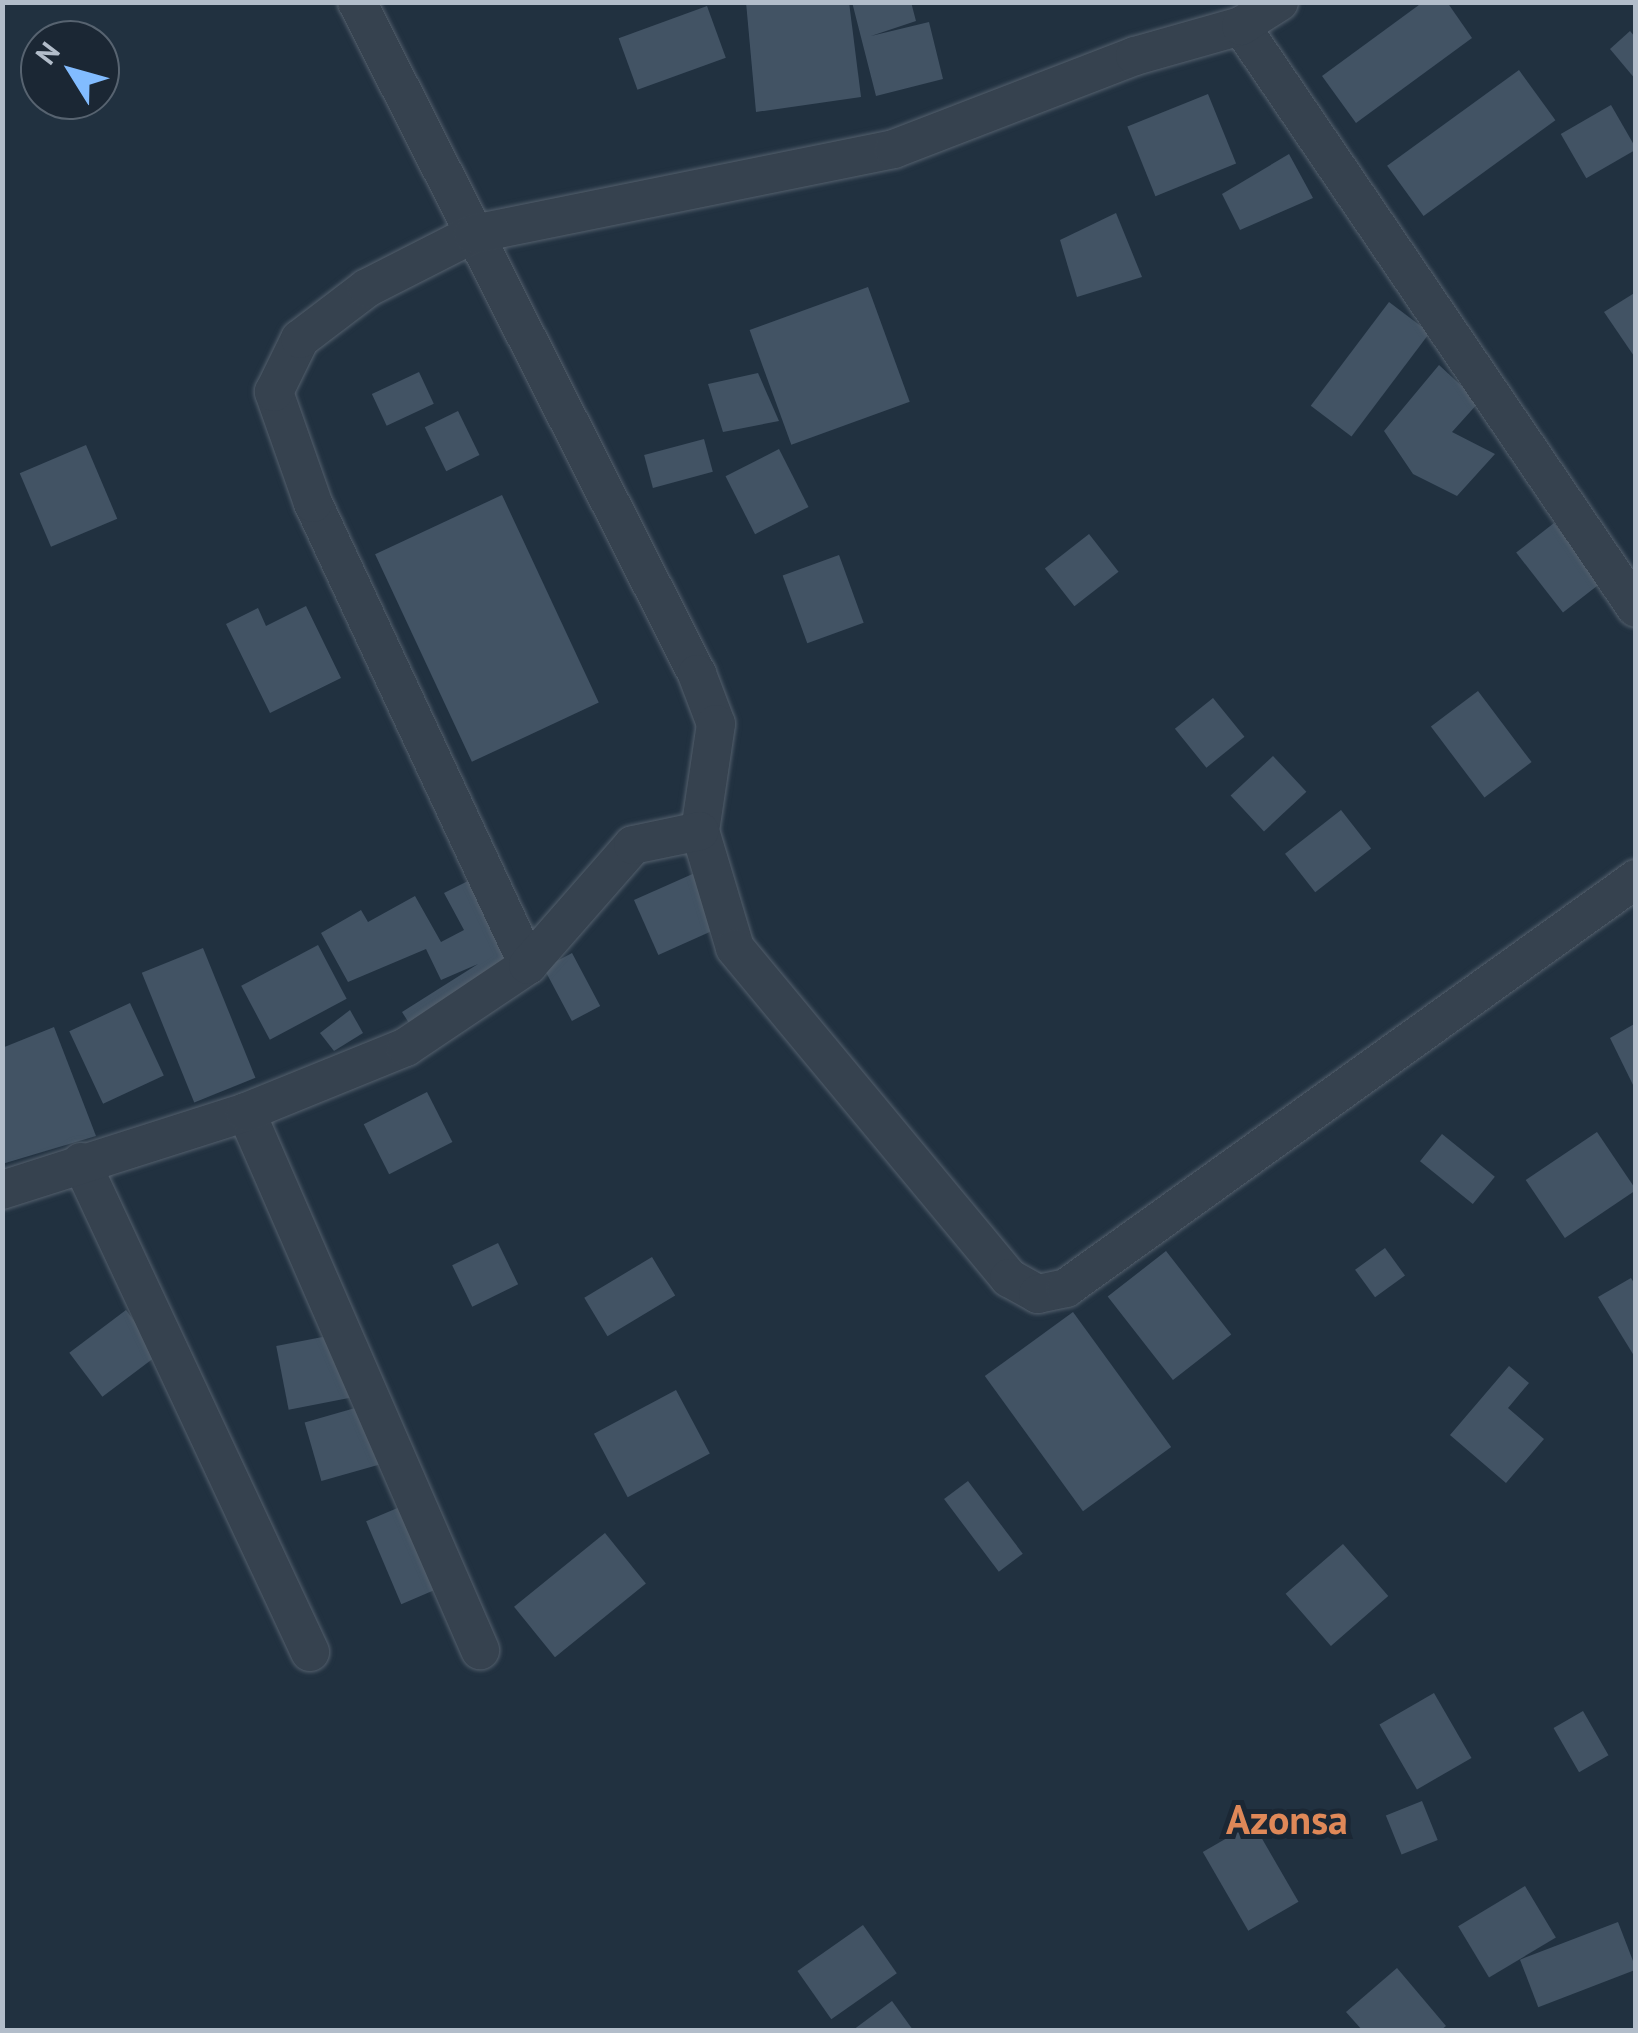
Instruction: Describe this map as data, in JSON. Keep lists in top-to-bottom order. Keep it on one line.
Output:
{"districts":["Azonsa"],"north":"top left"}
